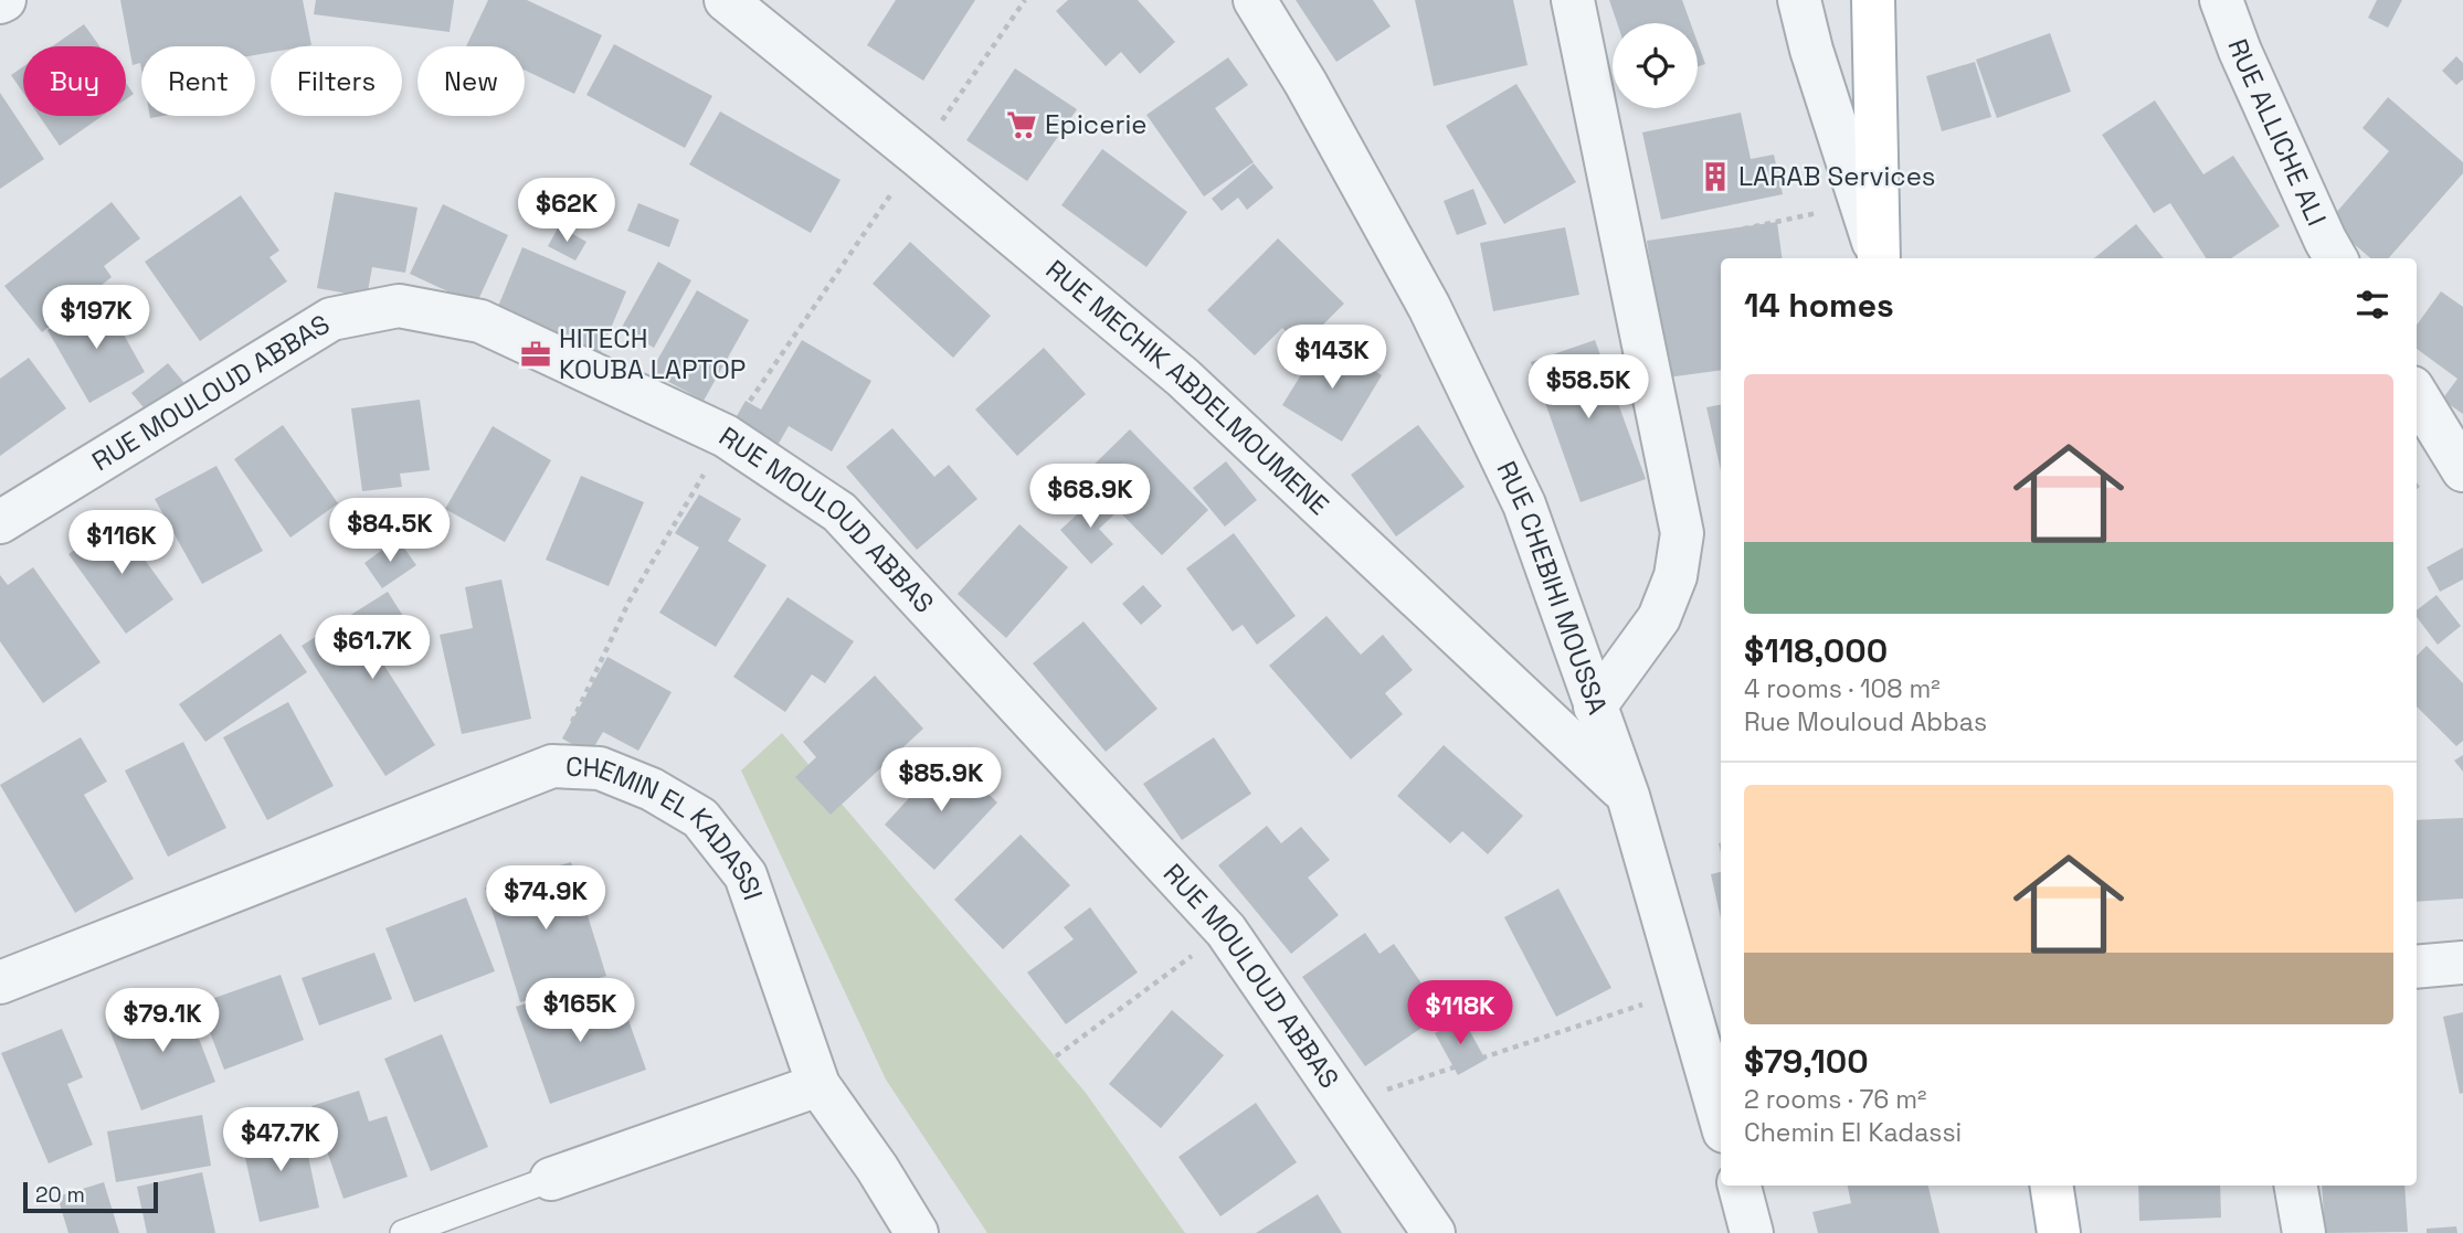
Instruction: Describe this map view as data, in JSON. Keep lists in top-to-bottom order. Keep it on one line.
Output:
{"streets":{"street":["RUE ALLICHE ALI","RUE MECHIK ABDELMOUMENE","RUE MOULOUD ABBAS","RUE CHEBIHI MOUSSA","CHEMIN EL KADASSI"]},"crossings":[["RUE MECHIK ABDELMOUMENE","RUE CHEBIHI MOUSSA"]],"places":{"supermarket":["Epicerie"],"building":["LARAB Services"],"office":["HITECH KOUBA LAPTOP"]},"scale_bar":"20 m","page":{"chip":["Buy","Rent","Filters","New"],"price":["$62K","$197K","$143K","$58.5K","$68.9K","$84.5K","$116K","$61.7K","$85.9K","$74.9K","$165K","$118K","$79.1K","$47.7K"],"heading":"14 homes","list":[{"name":"$118,000","note":"4 rooms · 108 m² · Rue Mouloud Abbas"},{"name":"$79,100","note":"2 rooms · 76 m² · Chemin El Kadassi"}],"scale":"20 m"}}
